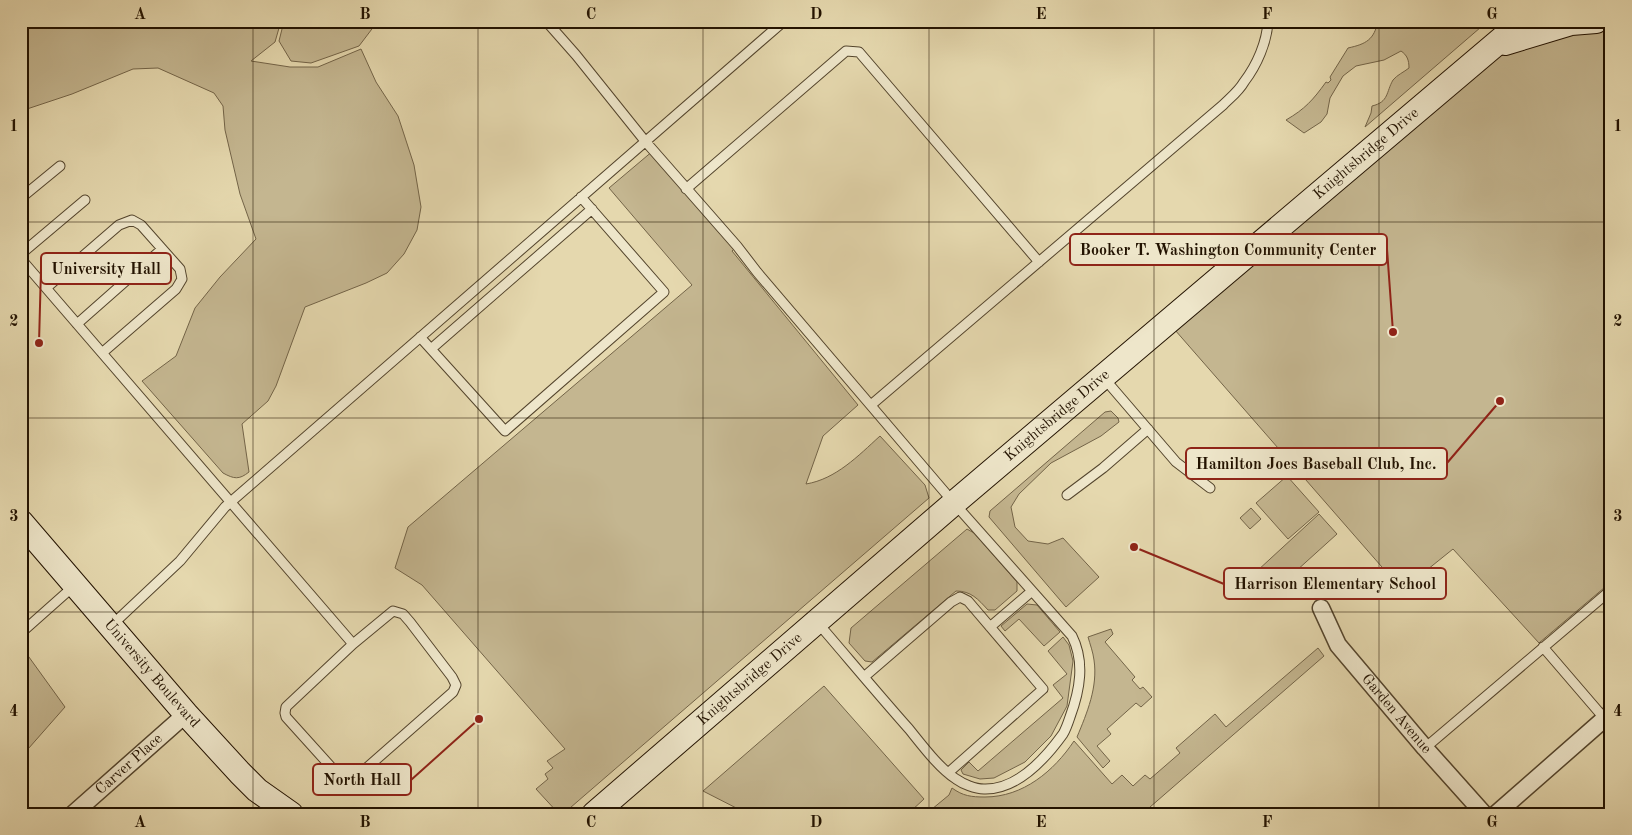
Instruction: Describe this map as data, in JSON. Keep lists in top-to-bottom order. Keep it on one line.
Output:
{"streets":{"street":["Knightsbridge Drive","University Boulevard","Garden Avenue","Carver Place"]},"crossings":[["University Boulevard","Carver Place"]],"places":["Booker T. Washington Community Center","University Hall","Hamilton Joes Baseball Club, Inc.","Harrison Elementary School","North Hall"],"grid":{"columns":["A","B","C","D","E","F","G"],"rows":["1","2","3","4"]}}
